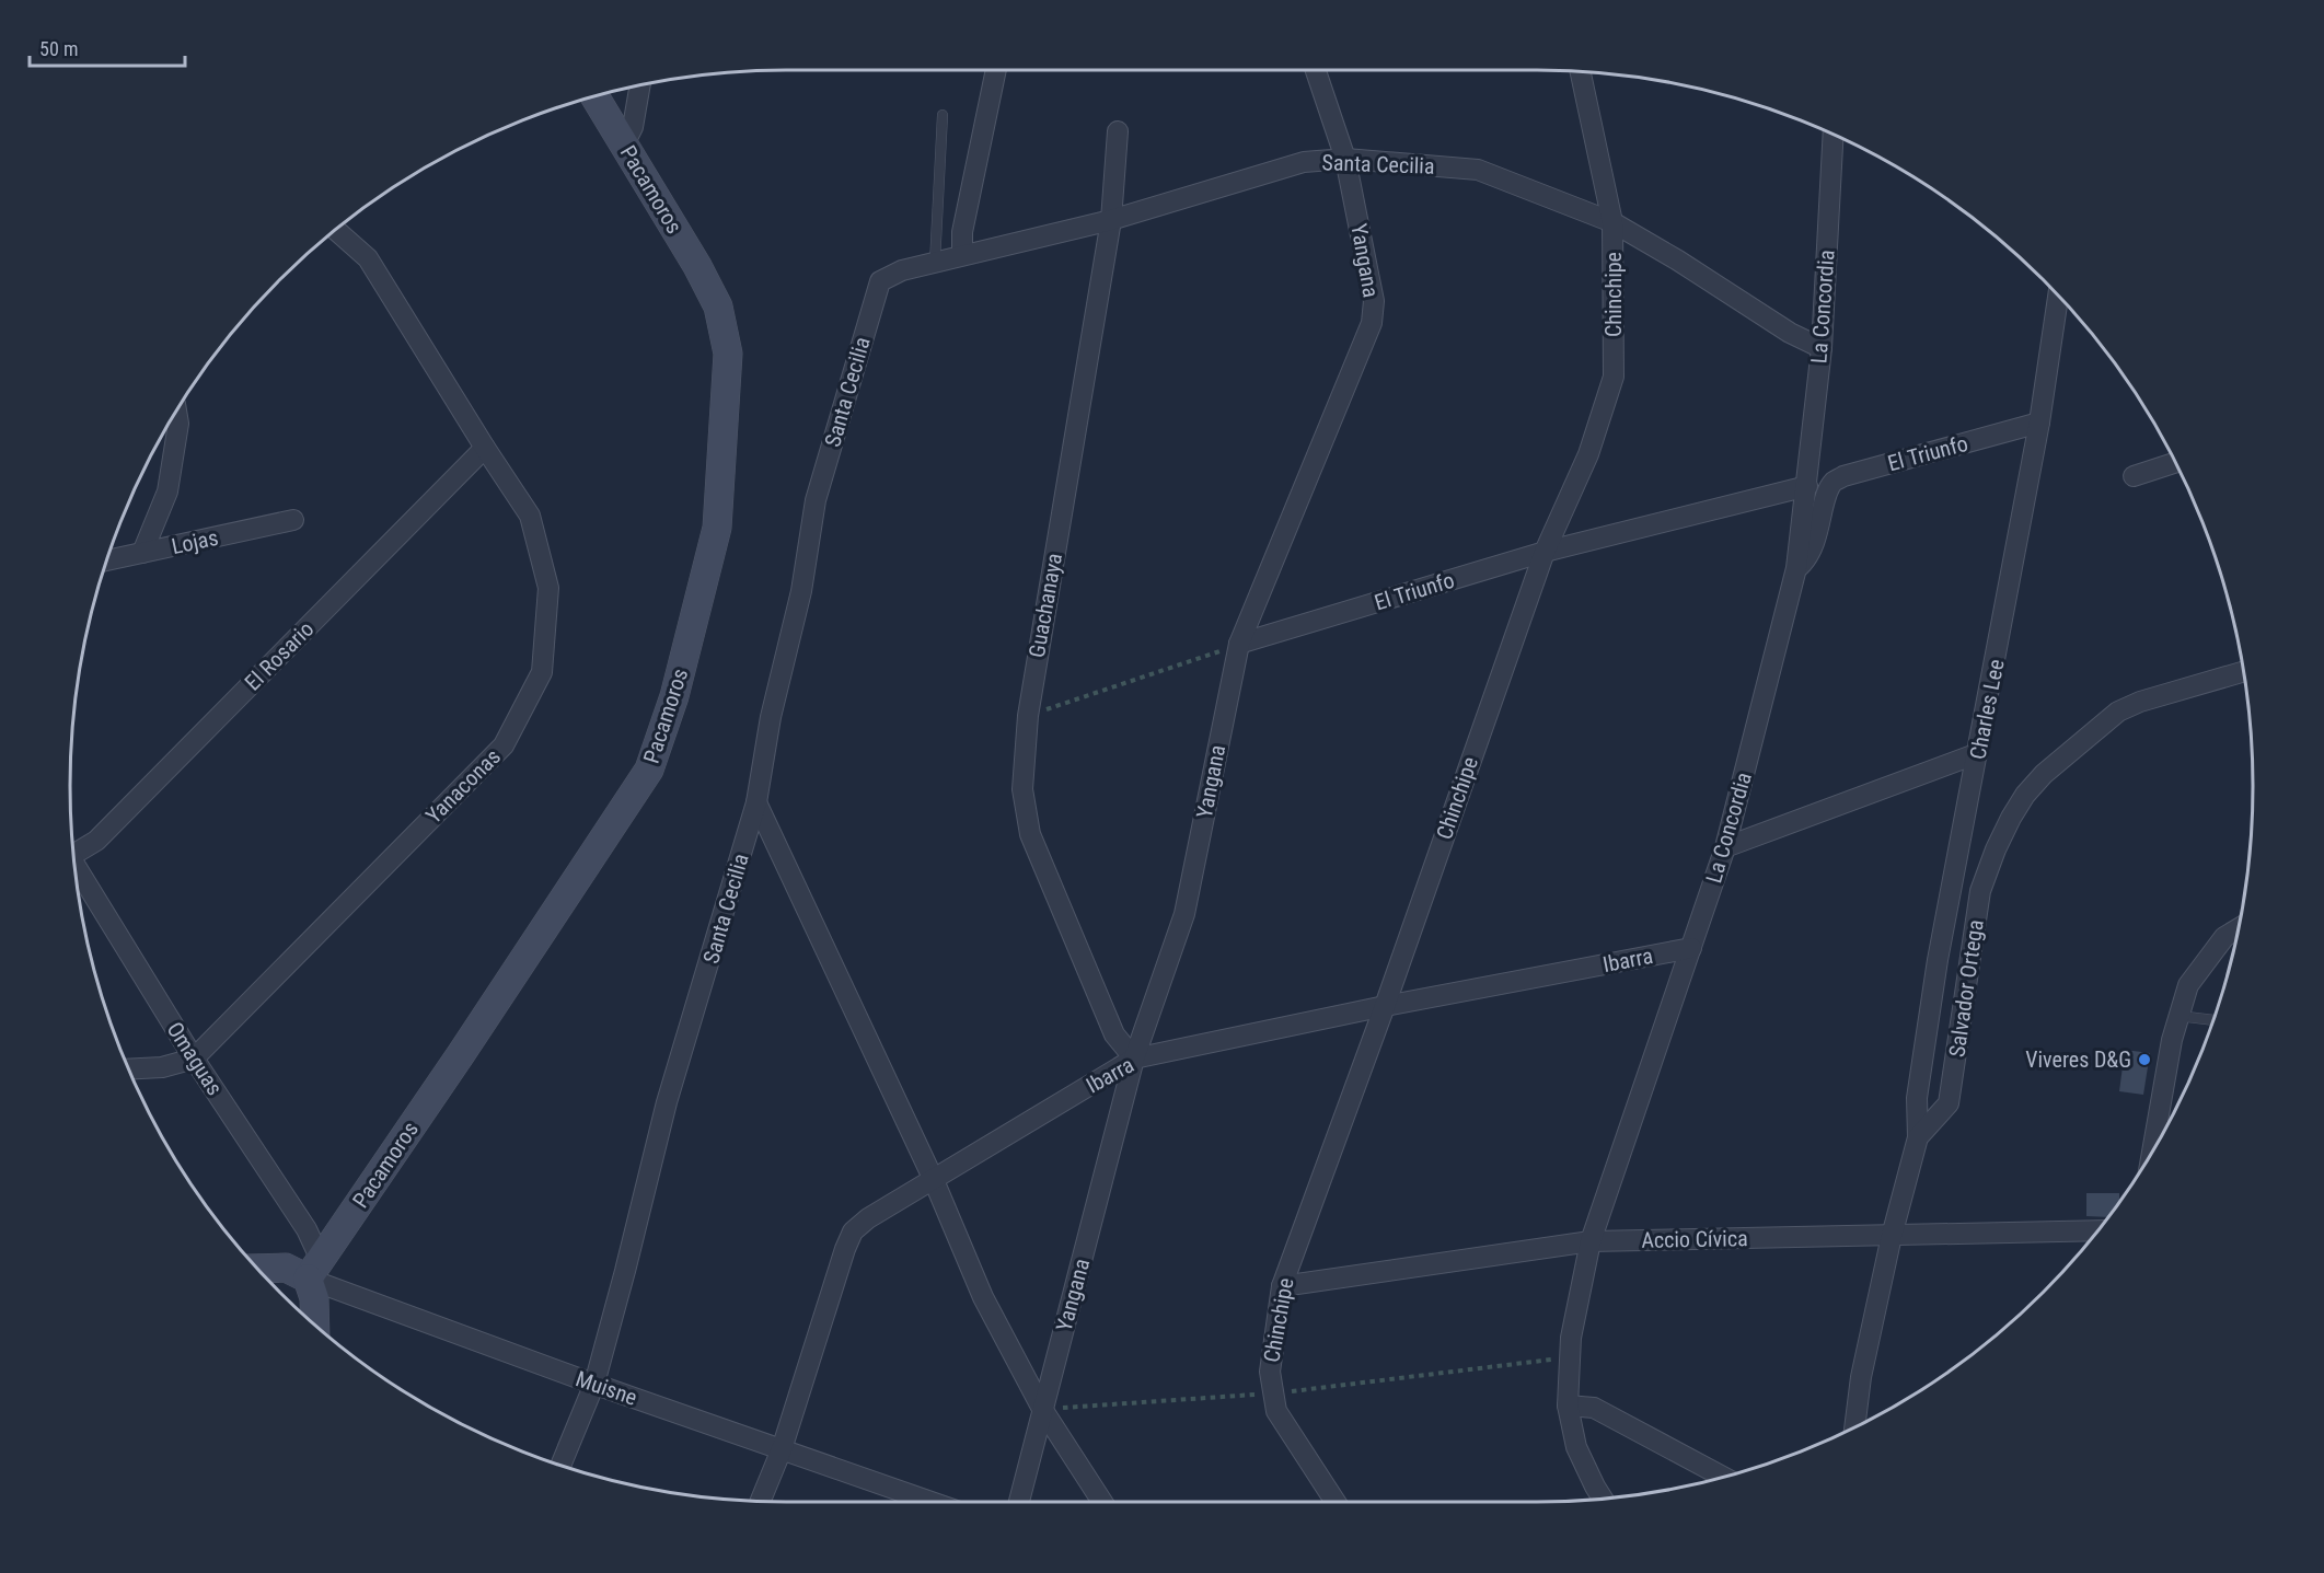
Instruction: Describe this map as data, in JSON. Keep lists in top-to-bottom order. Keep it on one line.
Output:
{"streets":{"street":["Santa Cecilia","Pacamoros","Yangana","Chinchipe","La Concordia","El Triunfo","Lojas","Guachanaya","El Rosario","Charles Lee","Yanaconas","Ibarra","Salvador Ortega","Omaguas","Accio Cívica","Muisne"]},"crossings":[["Santa Cecilia","Yangana"],["Santa Cecilia","Chinchipe"],["Santa Cecilia","La Concordia"],["Santa Cecilia","Guachanaya"],["Santa Cecilia","Muisne"],["Pacamoros","Omaguas"],["Pacamoros","Muisne"],["Yangana","El Triunfo"],["Yangana","Guachanaya"],["Yangana","Ibarra"],["Chinchipe","El Triunfo"],["Chinchipe","Ibarra"],["Chinchipe","Accio Cívica"],["La Concordia","El Triunfo"],["La Concordia","Ibarra"],["La Concordia","Accio Cívica"],["El Triunfo","Charles Lee"],["Guachanaya","Ibarra"],["El Rosario","Yanaconas"],["Charles Lee","Salvador Ortega"],["Yanaconas","Omaguas"],["Ibarra","Muisne"],["Salvador Ortega","Accio Cívica"],["Omaguas","Muisne"]],"places":["Viveres D&G"],"scale_bar":"50 m"}
